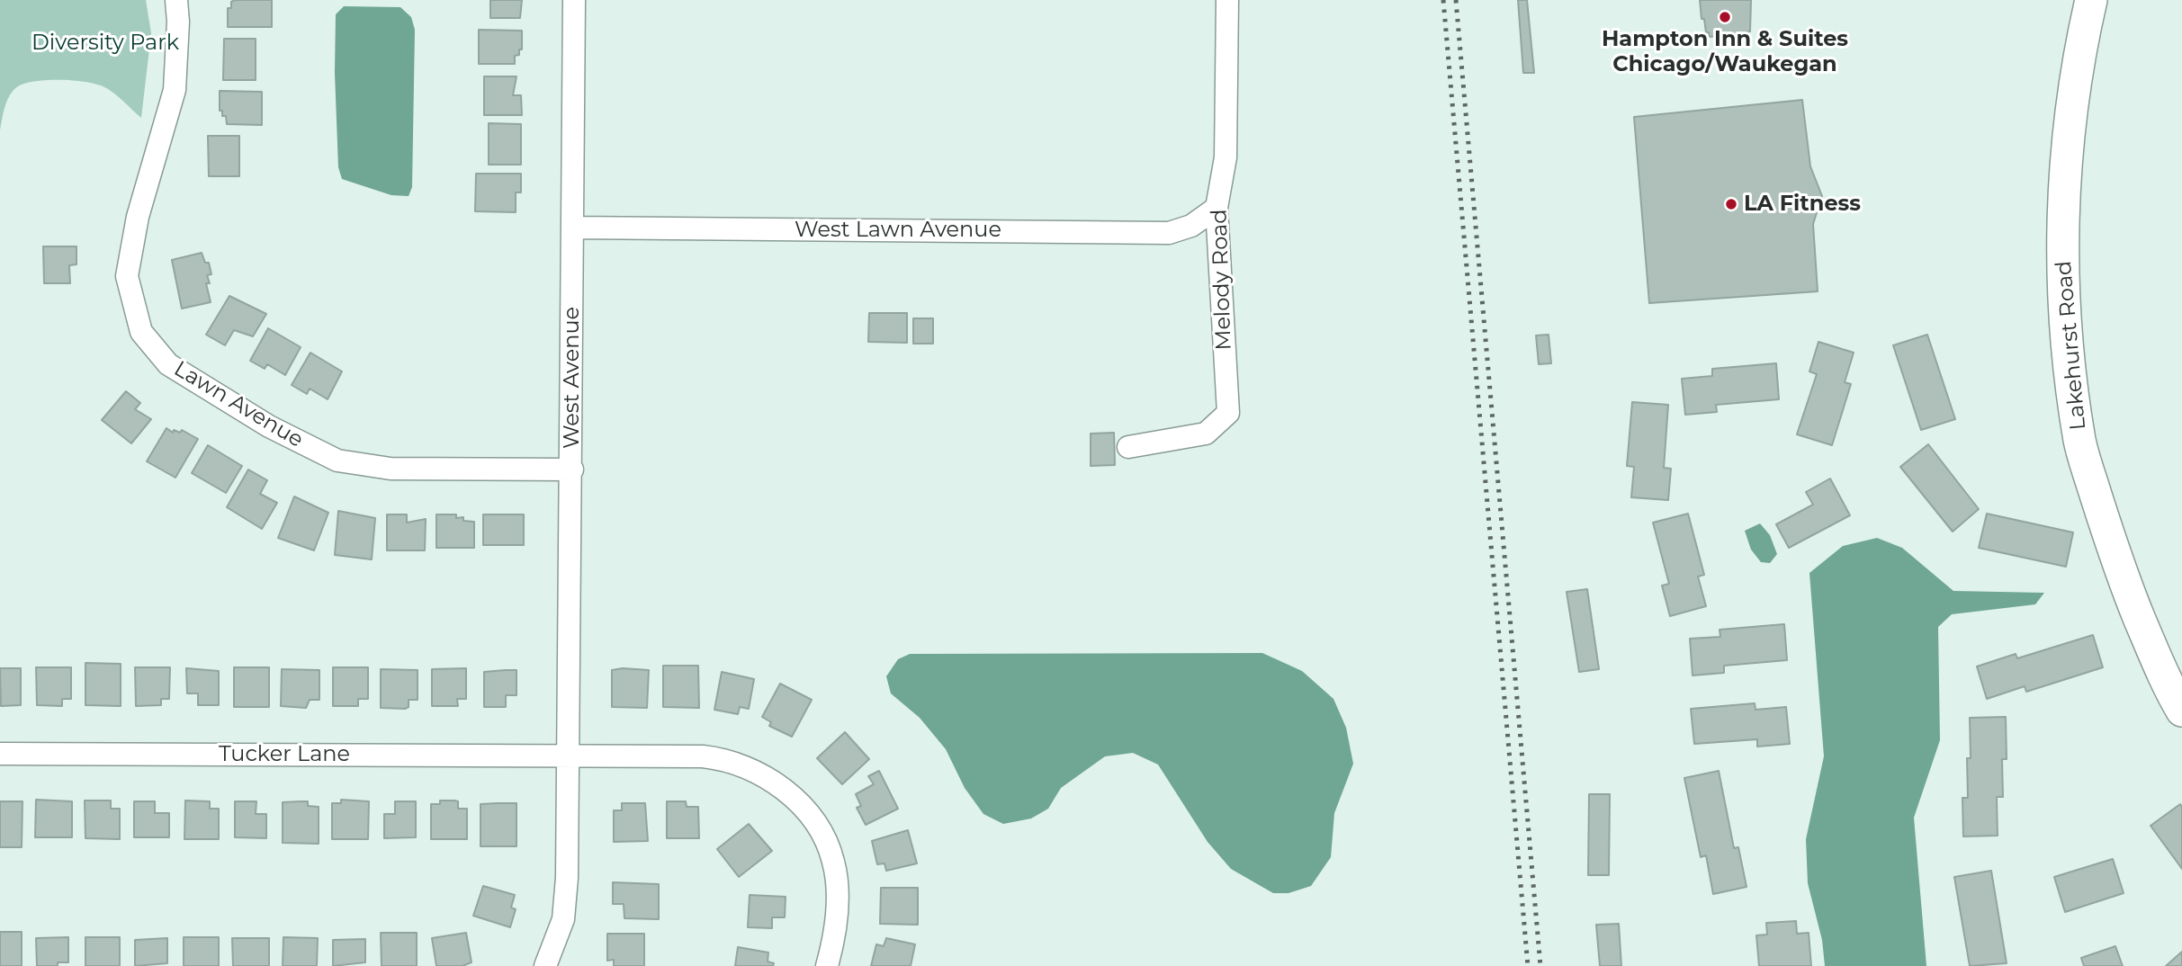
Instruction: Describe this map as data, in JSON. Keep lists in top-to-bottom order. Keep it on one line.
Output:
{"streets":{"street":["West Lawn Avenue","Melody Road","Lakehurst Road","West Avenue","Lawn Avenue","Tucker Lane"]},"crossings":[["West Lawn Avenue","Melody Road"],["West Lawn Avenue","West Avenue"],["West Avenue","Lawn Avenue"],["West Avenue","Tucker Lane"]],"parks":["Diversity Park"],"places":["Hampton Inn & Suites Chicago/Waukegan","LA Fitness"]}
